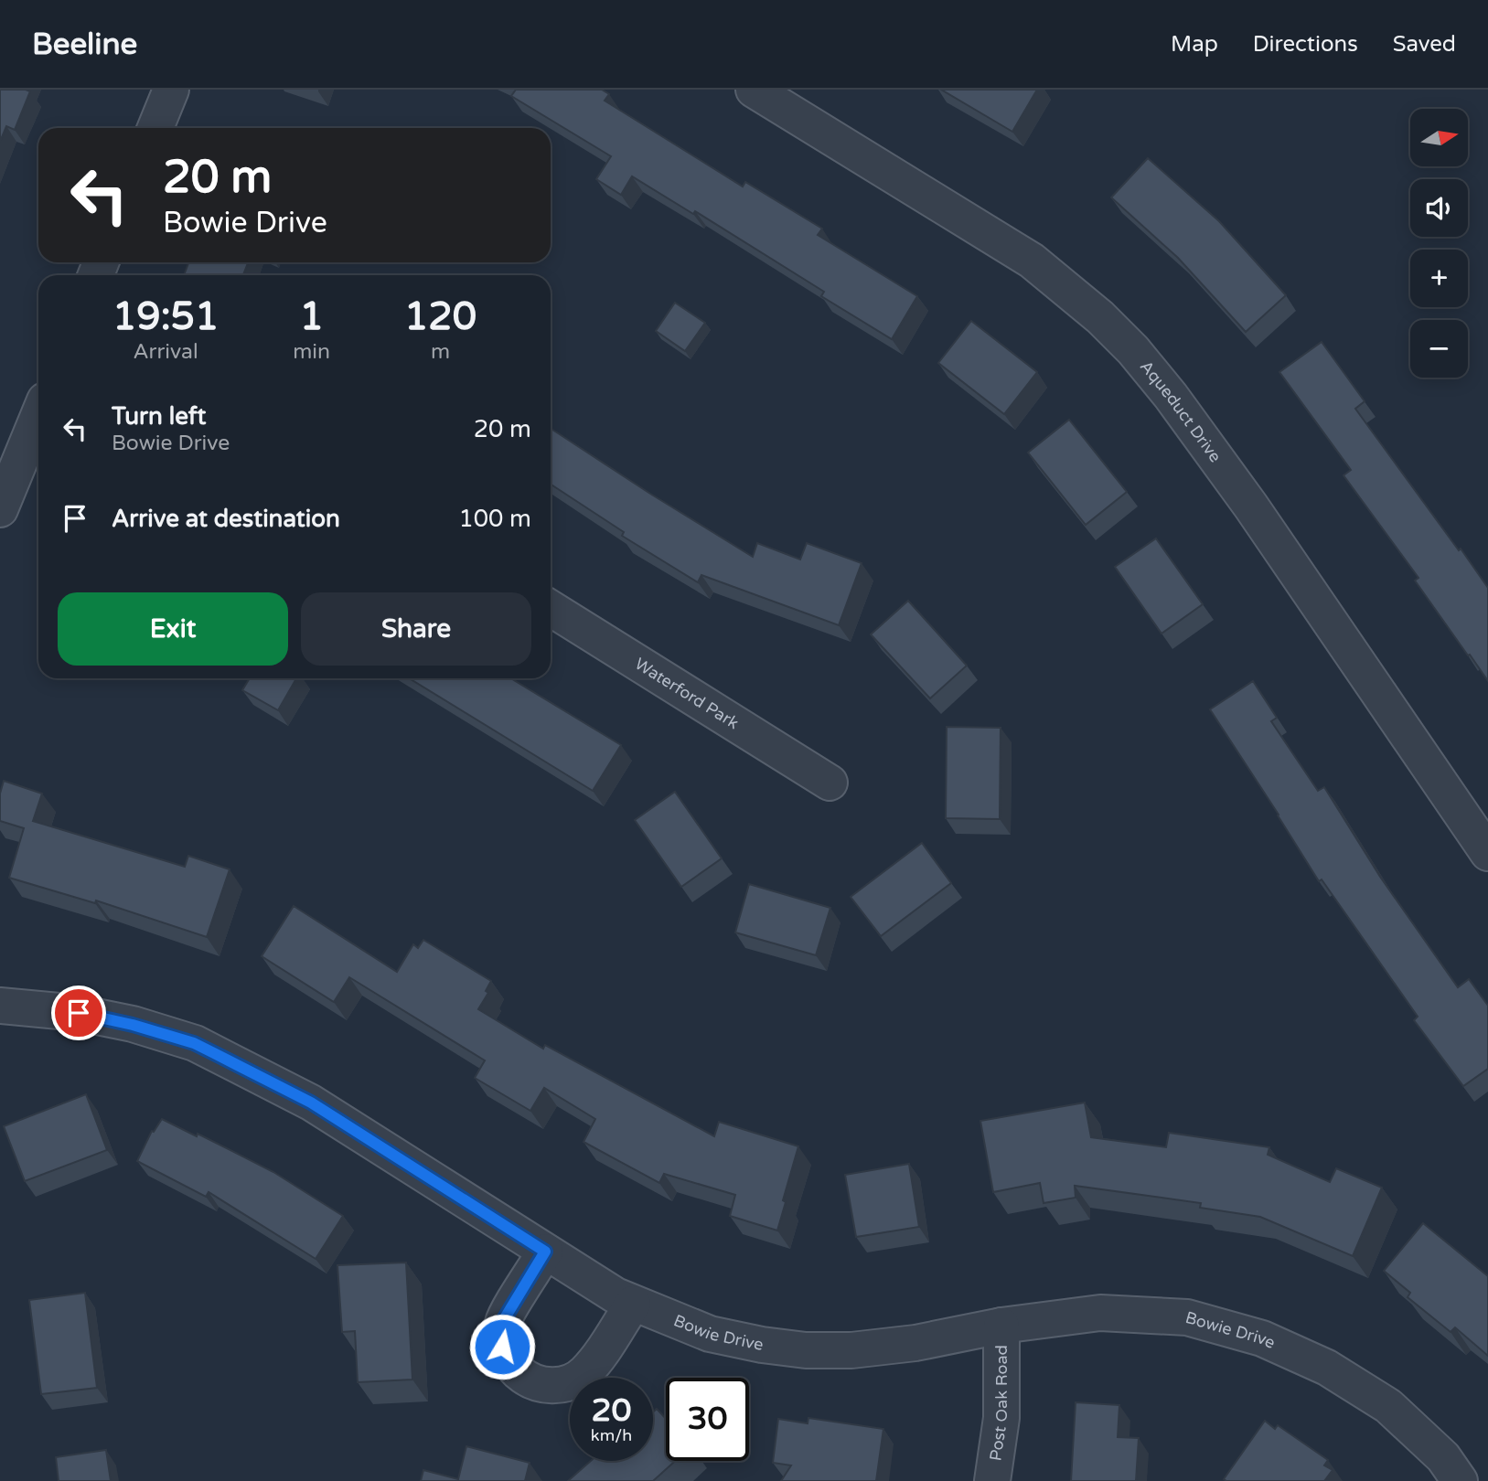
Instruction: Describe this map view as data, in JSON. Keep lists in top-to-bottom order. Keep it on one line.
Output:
{"streets":{"street":["Aqueduct Drive","Waterford Park","Bowie Drive","Post Oak Road"]},"crossings":[["Bowie Drive","Post Oak Road"]],"north":"right","page":{"header":"Beeline","nav":["Map","Directions","Saved"],"map_buttons":["+","−"],"turn":["20 m","Bowie Drive"],"eta":["19:51","Arrival","1","min","120","m"],"list":[{"name":"Turn left","note":"Bowie Drive","value":"20 m"},{"name":"Arrive at destination","value":"100 m"}],"buttons":["Exit","Share"],"speed":"20 km/h","limit":"30"}}
